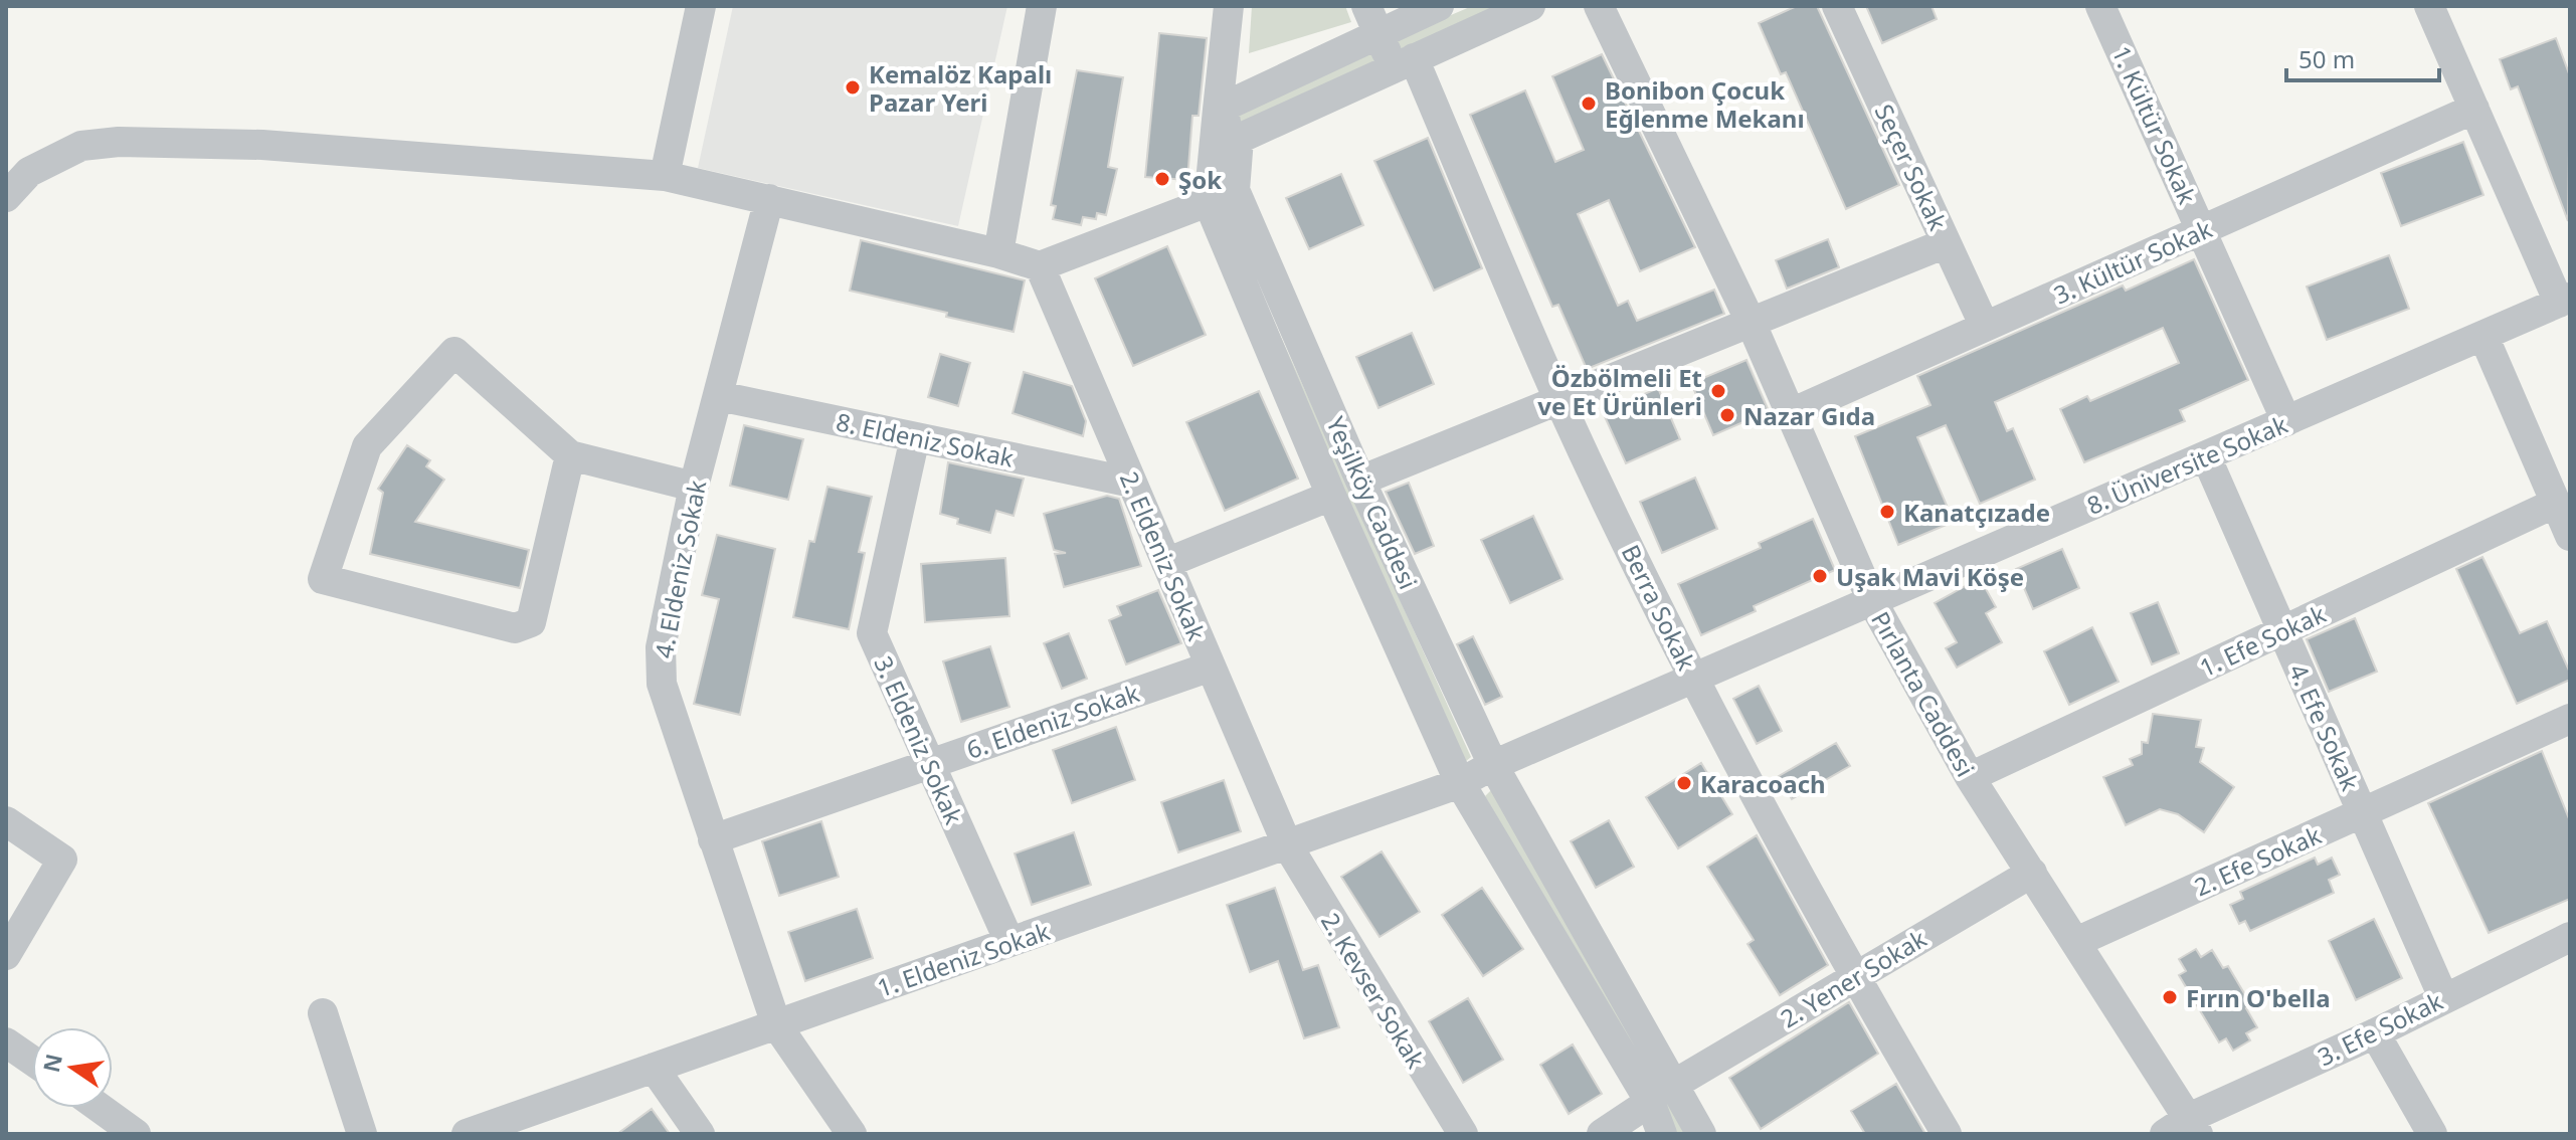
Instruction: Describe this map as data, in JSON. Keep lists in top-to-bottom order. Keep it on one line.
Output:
{"streets":{"street":["1. Kültür Sokak","Seçer Sokak","3. Kültür Sokak","8. Eldeniz Sokak","8. Üniversite Sokak","Yeşilköy Caddesi","2. Eldeniz Sokak","4. Eldeniz Sokak","Berra Sokak","1. Efe Sokak","Pırlanta Caddesi","6. Eldeniz Sokak","4. Efe Sokak","3. Eldeniz Sokak","2. Efe Sokak","1. Eldeniz Sokak","2. Yener Sokak","2. Kevser Sokak","3. Efe Sokak"]},"crossings":[["1. Kültür Sokak","3. Kültür Sokak"],["1. Kültür Sokak","8. Üniversite Sokak"],["Seçer Sokak","3. Kültür Sokak"],["3. Kültür Sokak","Pırlanta Caddesi"],["8. Eldeniz Sokak","2. Eldeniz Sokak"],["8. Eldeniz Sokak","4. Eldeniz Sokak"],["8. Eldeniz Sokak","3. Eldeniz Sokak"],["8. Üniversite Sokak","Yeşilköy Caddesi"],["8. Üniversite Sokak","Berra Sokak"],["8. Üniversite Sokak","Pırlanta Caddesi"],["8. Üniversite Sokak","4. Efe Sokak"],["8. Üniversite Sokak","1. Eldeniz Sokak"],["Yeşilköy Caddesi","1. Eldeniz Sokak"],["Yeşilköy Caddesi","2. Yener Sokak"],["2. Eldeniz Sokak","6. Eldeniz Sokak"],["2. Eldeniz Sokak","1. Eldeniz Sokak"],["2. Eldeniz Sokak","2. Kevser Sokak"],["4. Eldeniz Sokak","6. Eldeniz Sokak"],["4. Eldeniz Sokak","1. Eldeniz Sokak"],["Berra Sokak","2. Yener Sokak"],["1. Efe Sokak","Pırlanta Caddesi"],["1. Efe Sokak","4. Efe Sokak"],["Pırlanta Caddesi","2. Efe Sokak"],["Pırlanta Caddesi","2. Yener Sokak"],["Pırlanta Caddesi","3. Efe Sokak"],["6. Eldeniz Sokak","3. Eldeniz Sokak"],["4. Efe Sokak","2. Efe Sokak"],["4. Efe Sokak","3. Efe Sokak"],["3. Eldeniz Sokak","1. Eldeniz Sokak"],["1. Eldeniz Sokak","2. Kevser Sokak"]],"places":["Kemalöz Kapalı Pazar Yeri","Bonibon Çocuk Eğlenme Mekanı","Şok","Özbölmeli Et ve Et Ürünleri","Nazar Gıda","Kanatçızade","Uşak Mavi Köşe","Karacoach","Fırın O'bella"],"scale_bar":"50 m","north":"left"}
